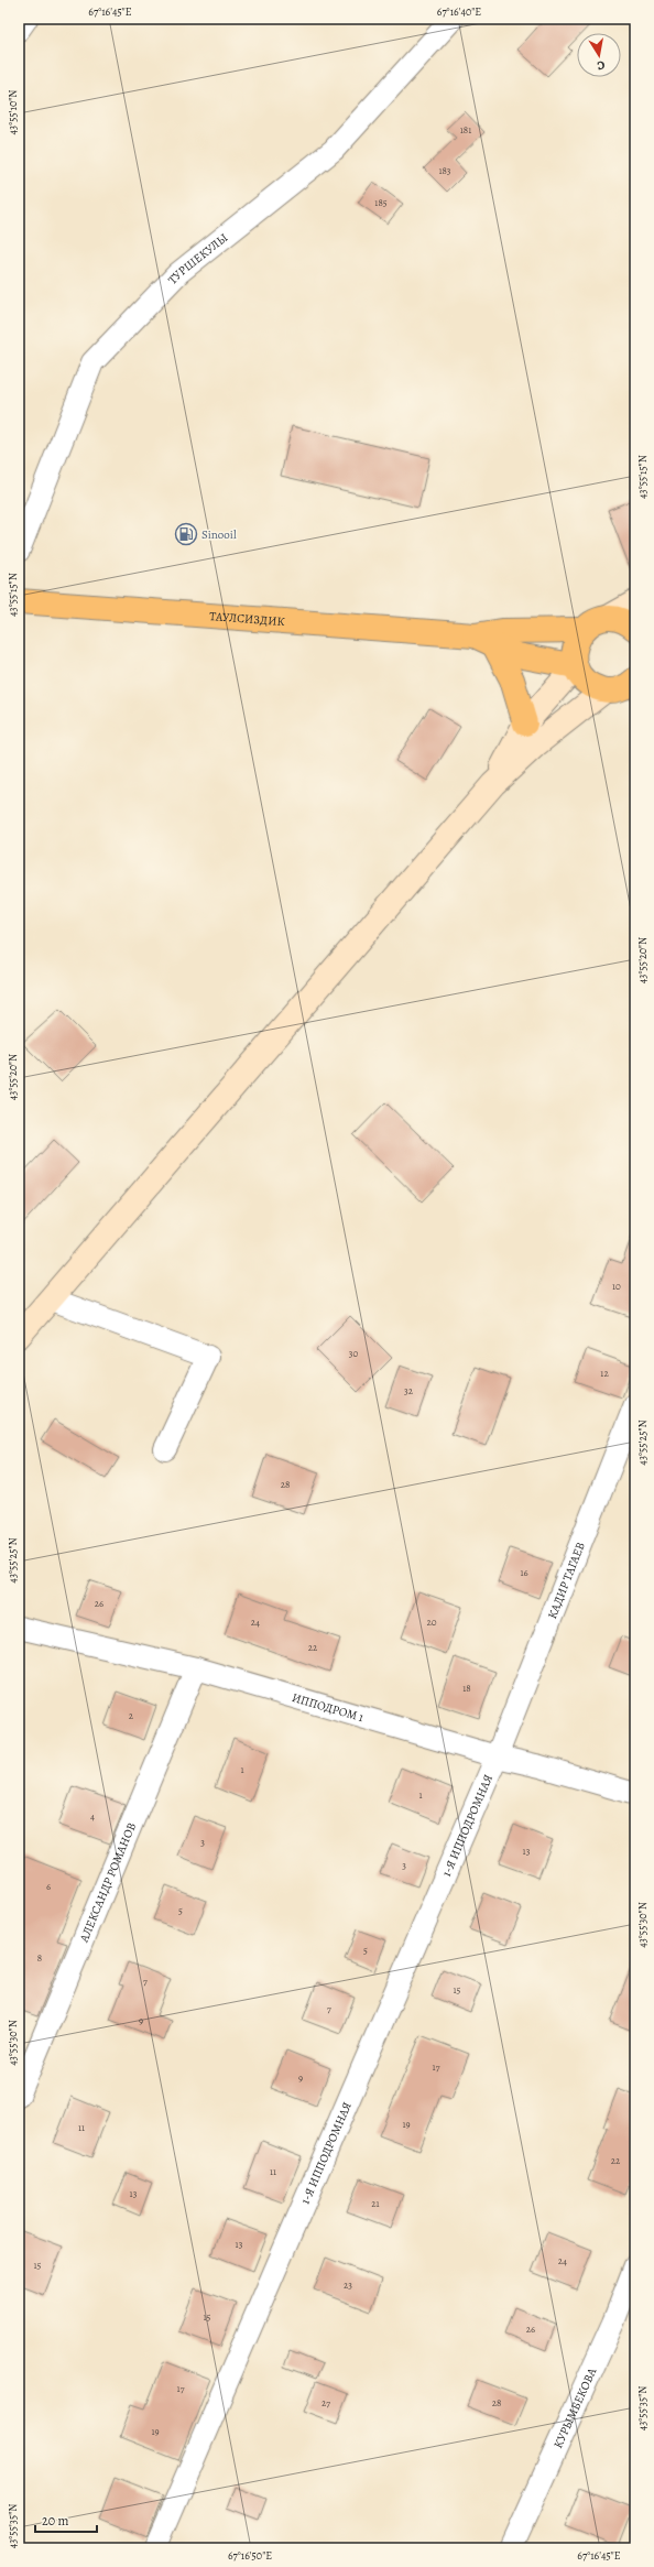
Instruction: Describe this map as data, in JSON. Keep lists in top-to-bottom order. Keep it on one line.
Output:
{"streets":{"main road":["ТАУЛСИЗДИК"],"street":["ТУРШЕКУЛЫ","КАДИР ТАГАЕВ","ИППОДРОМ 1","1-Я ИППОДРОМНАЯ","АЛЕКСАНДР РОМАНОВ","КУРЫМБЕКОВА"]},"crossings":[["КАДИР ТАГАЕВ","ИППОДРОМ 1"],["КАДИР ТАГАЕВ","1-Я ИППОДРОМНАЯ"],["ИППОДРОМ 1","1-Я ИППОДРОМНАЯ"],["ИППОДРОМ 1","АЛЕКСАНДР РОМАНОВ"]],"places":{"fuel station":["Sinooil"]},"house_numbers":["181","183","185","10","30","12","32","28","16","26","24","20","22","18","2","1","1","4","3","13","3","6","5","5","8","7","15","7","9","17","9","19","11","22","11","13","21","13","24","15","23","15","26","17","27","28","19"],"scale_bar":"20 m","north":"bottom","coordinates":["67°16'45\"E","67°16'40\"E","43°55'10\"N","43°55'15\"N","43°55'20\"N","43°55'25\"N","43°55'30\"N","43°55'35\"N","67°16'50\"E"]}
